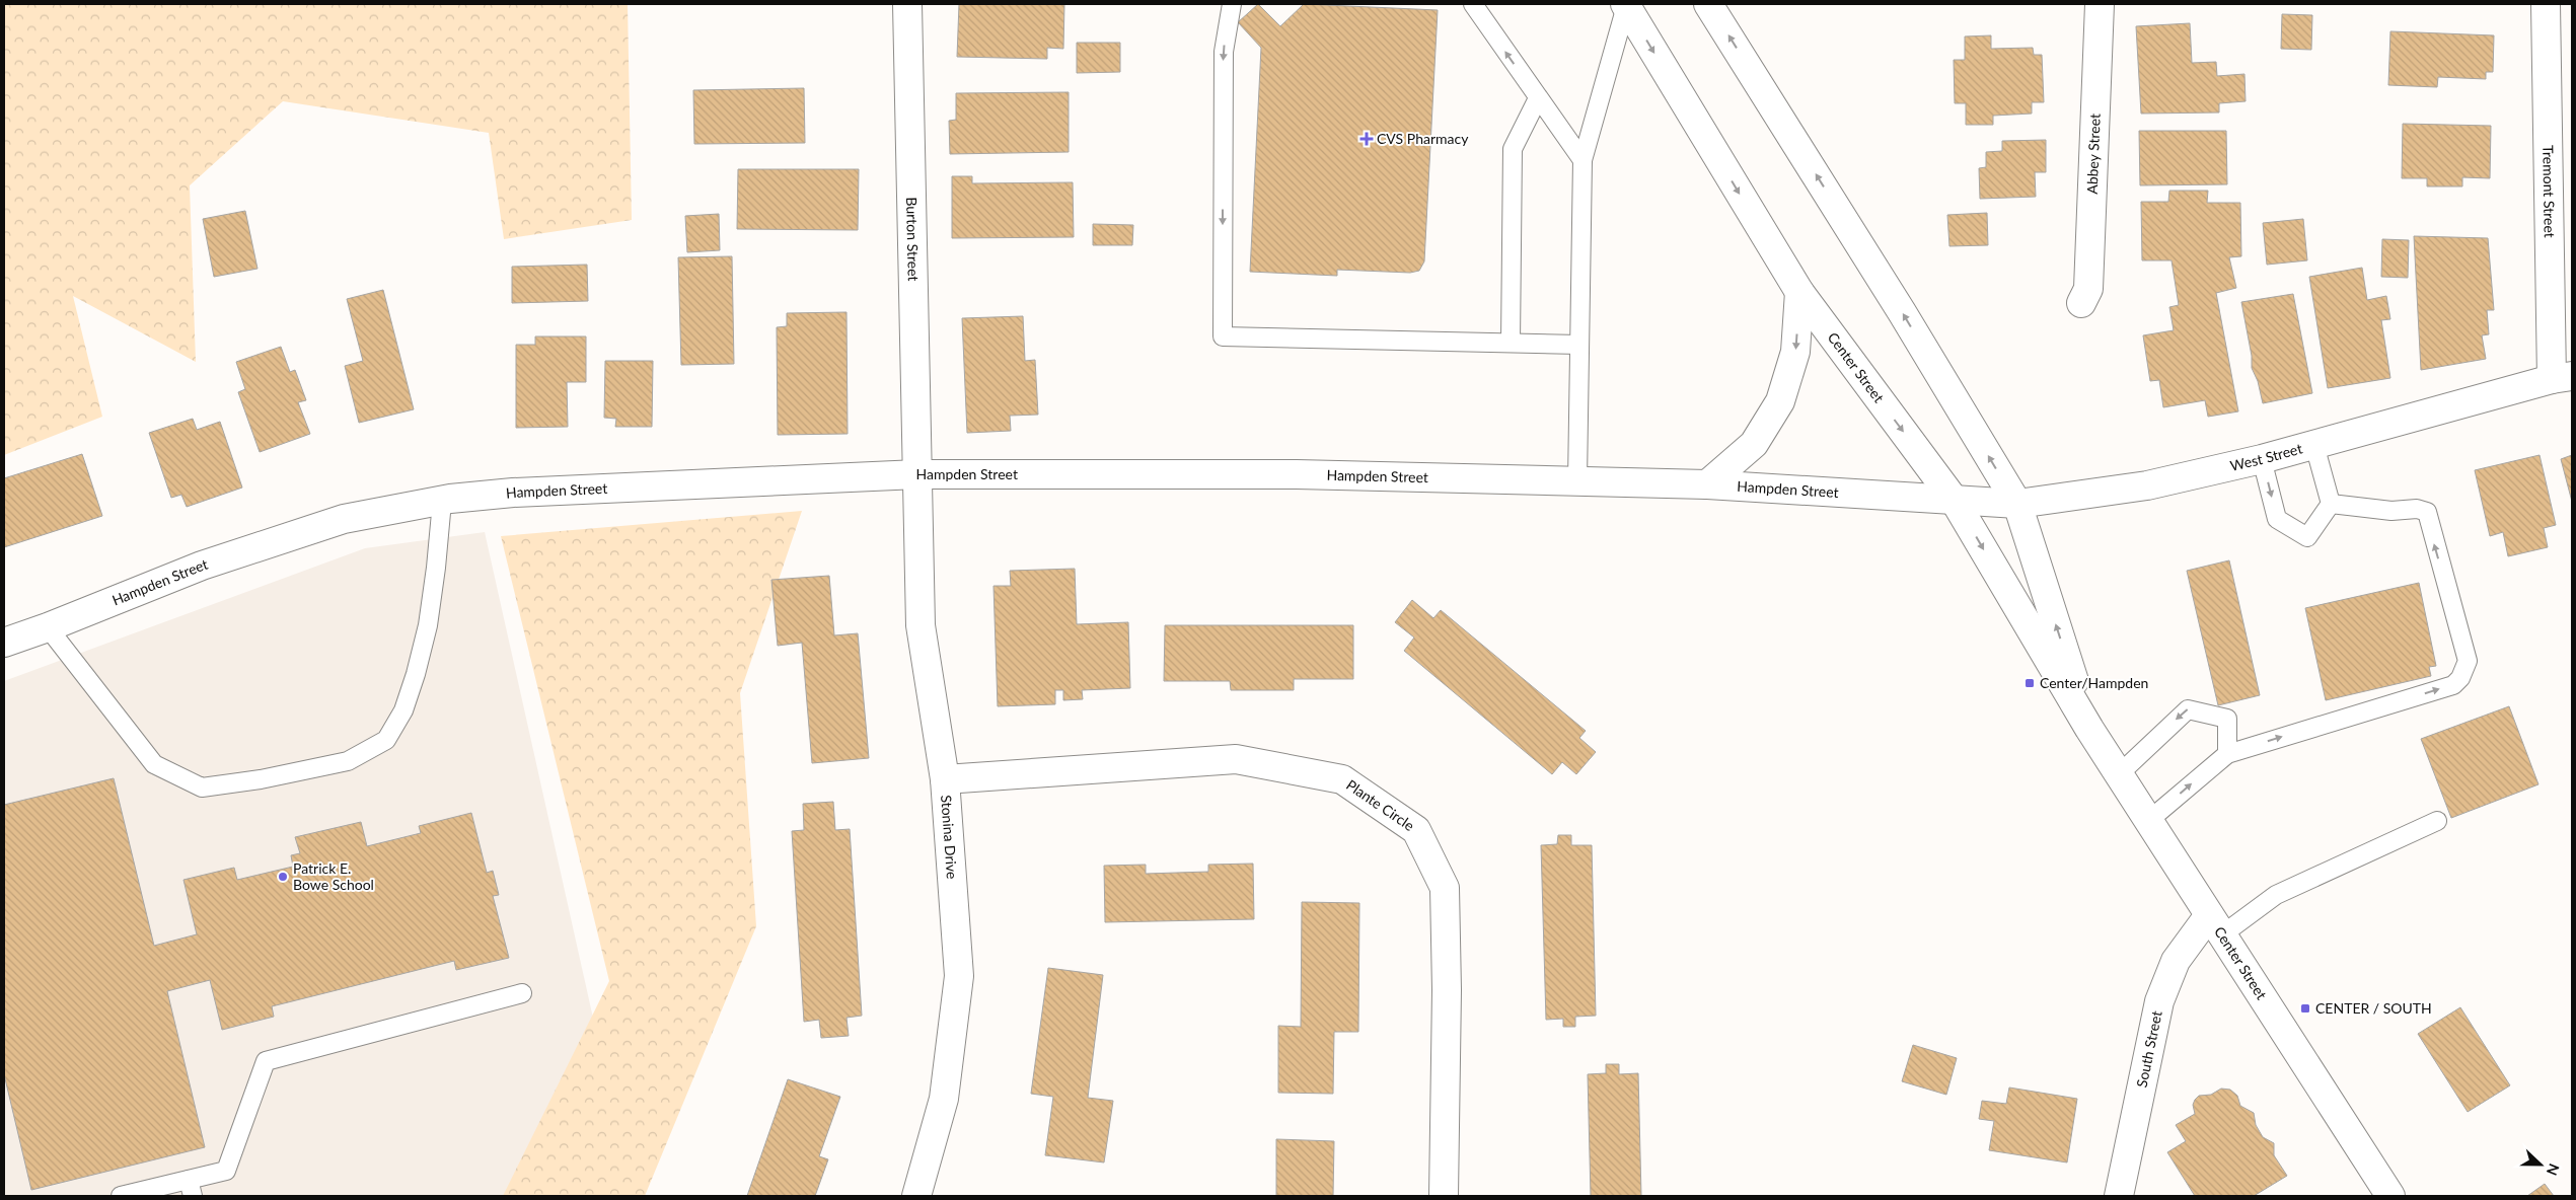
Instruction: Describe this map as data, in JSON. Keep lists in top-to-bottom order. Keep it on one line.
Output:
{"streets":{"main road":["Abbey Street","Tremont Street","Burton Street","Center Street","West Street","Hampden Street","Plante Circle","Stonina Drive","South Street"]},"crossings":[["Tremont Street","West Street"],["Burton Street","Hampden Street"],["Burton Street","Stonina Drive"],["Center Street","West Street"],["Center Street","Hampden Street"],["Center Street","South Street"],["West Street","Hampden Street"],["Hampden Street","Stonina Drive"],["Plante Circle","Stonina Drive"]],"places":{"health":["CVS Pharmacy"],"transit":["Center/Hampden","CENTER / SOUTH"],"other":["Patrick E. Bowe School"]},"north":"right"}
